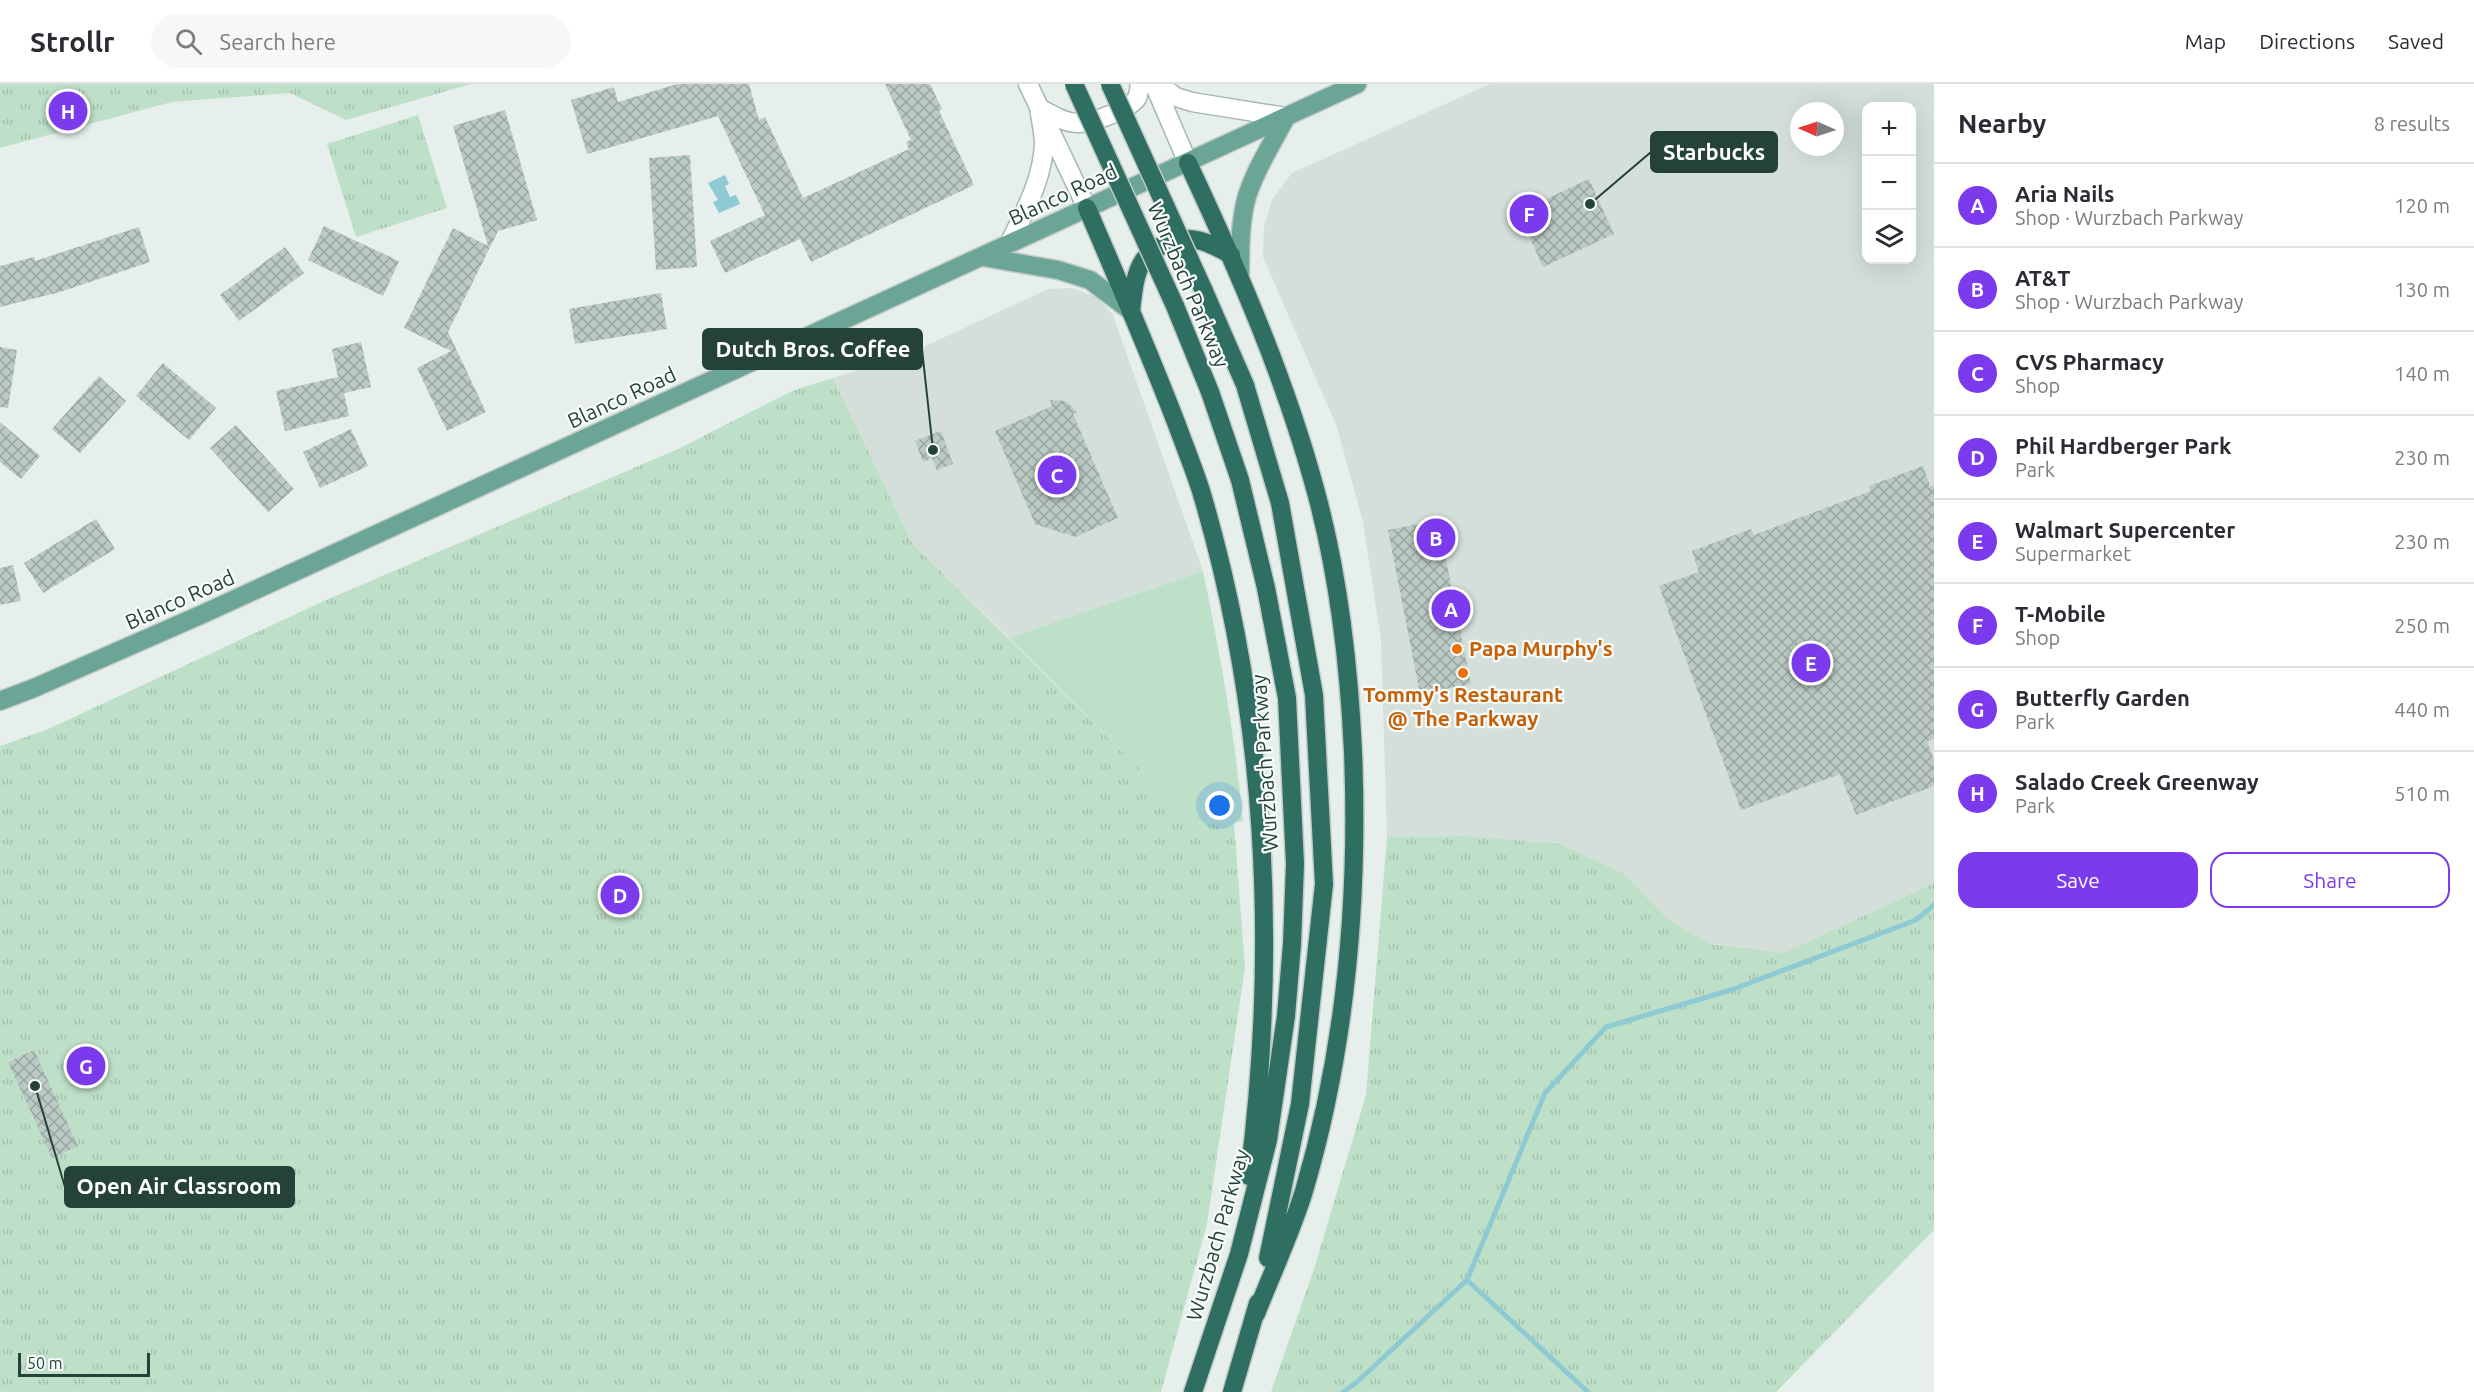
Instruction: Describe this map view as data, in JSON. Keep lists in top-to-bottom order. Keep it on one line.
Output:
{"streets":{"highway":["Wurzbach Parkway"],"main road":["Blanco Road"]},"places":["Starbucks","Dutch Bros. Coffee","Papa Murphy's","Tommy's Restaurant @ The Parkway","Open Air Classroom"],"scale_bar":"50 m","north":"left","page":{"header":"Strollr","search":"Search here","nav":["Map","Directions","Saved"],"heading":["Nearby","8 results"],"pins":["H","F","C","B","A","E","D","G"],"map_buttons":["+","−"],"list":[{"mark":"A","name":"Aria Nails","note":"Shop · Wurzbach Parkway","value":"120 m"},{"mark":"B","name":"AT&T","note":"Shop · Wurzbach Parkway","value":"130 m"},{"mark":"C","name":"CVS Pharmacy","note":"Shop","value":"140 m"},{"mark":"D","name":"Phil Hardberger Park","note":"Park","value":"230 m"},{"mark":"E","name":"Walmart Supercenter","note":"Supermarket","value":"230 m"},{"mark":"F","name":"T-Mobile","note":"Shop","value":"250 m"},{"mark":"G","name":"Butterfly Garden","note":"Park","value":"440 m"},{"mark":"H","name":"Salado Creek Greenway","note":"Park","value":"510 m"}],"buttons":["Save","Share"],"scale":"50 m"}}
